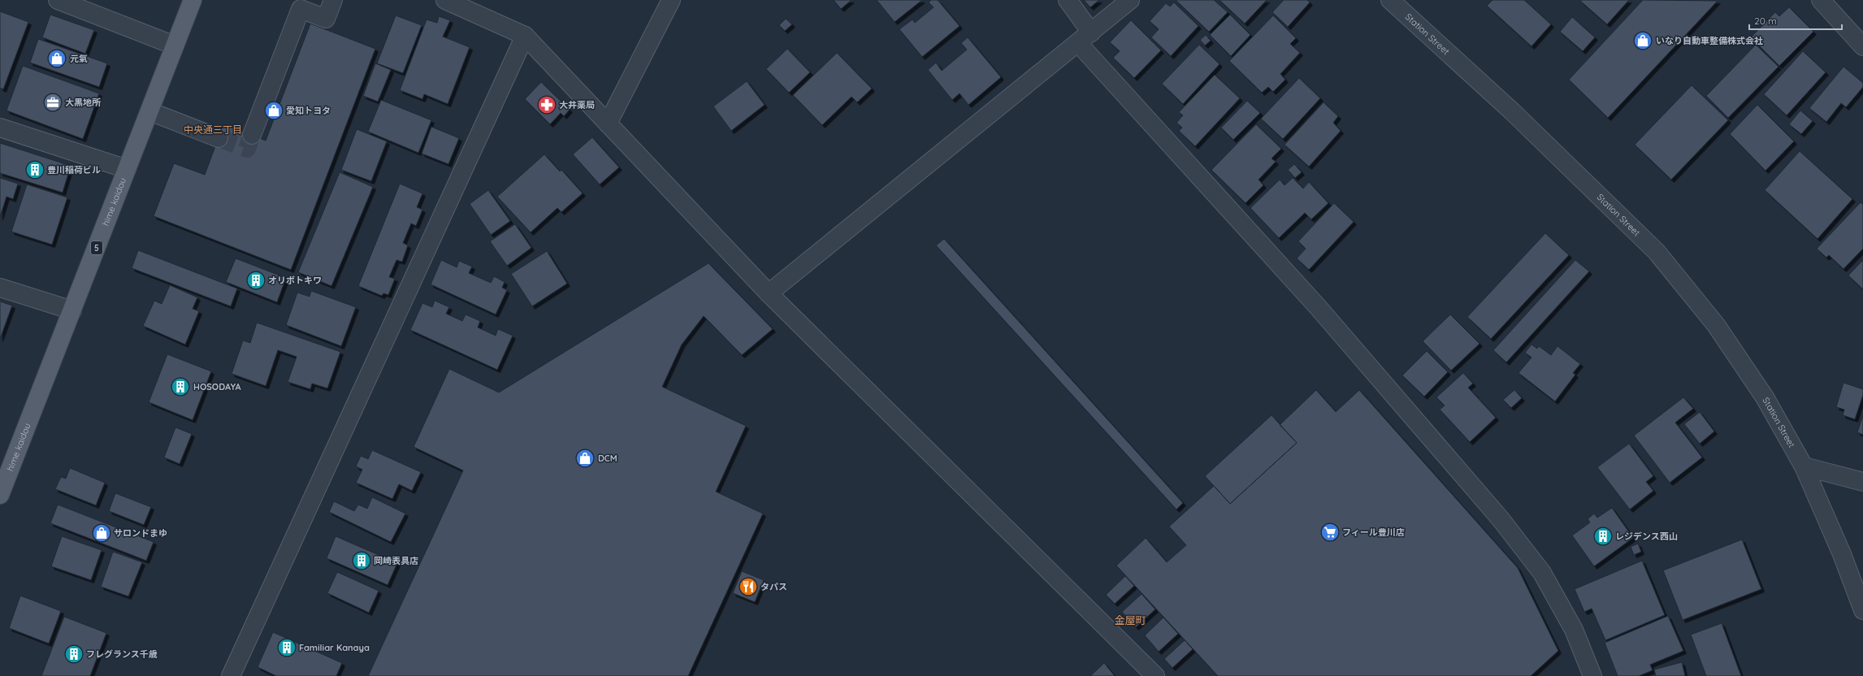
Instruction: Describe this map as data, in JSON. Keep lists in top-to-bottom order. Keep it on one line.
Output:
{"streets":{"main road":["hime kaidou","5"],"street":["Station Street"]},"districts":["中央通三丁目","金屋町"],"places":{"shop":["いなり自動車整備株式会社","元氣","愛知トヨタ","DCM","サロンドまゆ"],"office":["大黒地所"],"pharmacy":["大井薬局"],"building":["豊川稲荷ビル","オリボトキワ","HOSODAYA","レジデンス西山","岡崎表具店","Familiar Kanaya","フレグランス千歳"],"supermarket":["フィール豊川店"],"restaurant":["タパス"]},"scale_bar":"20 m"}
